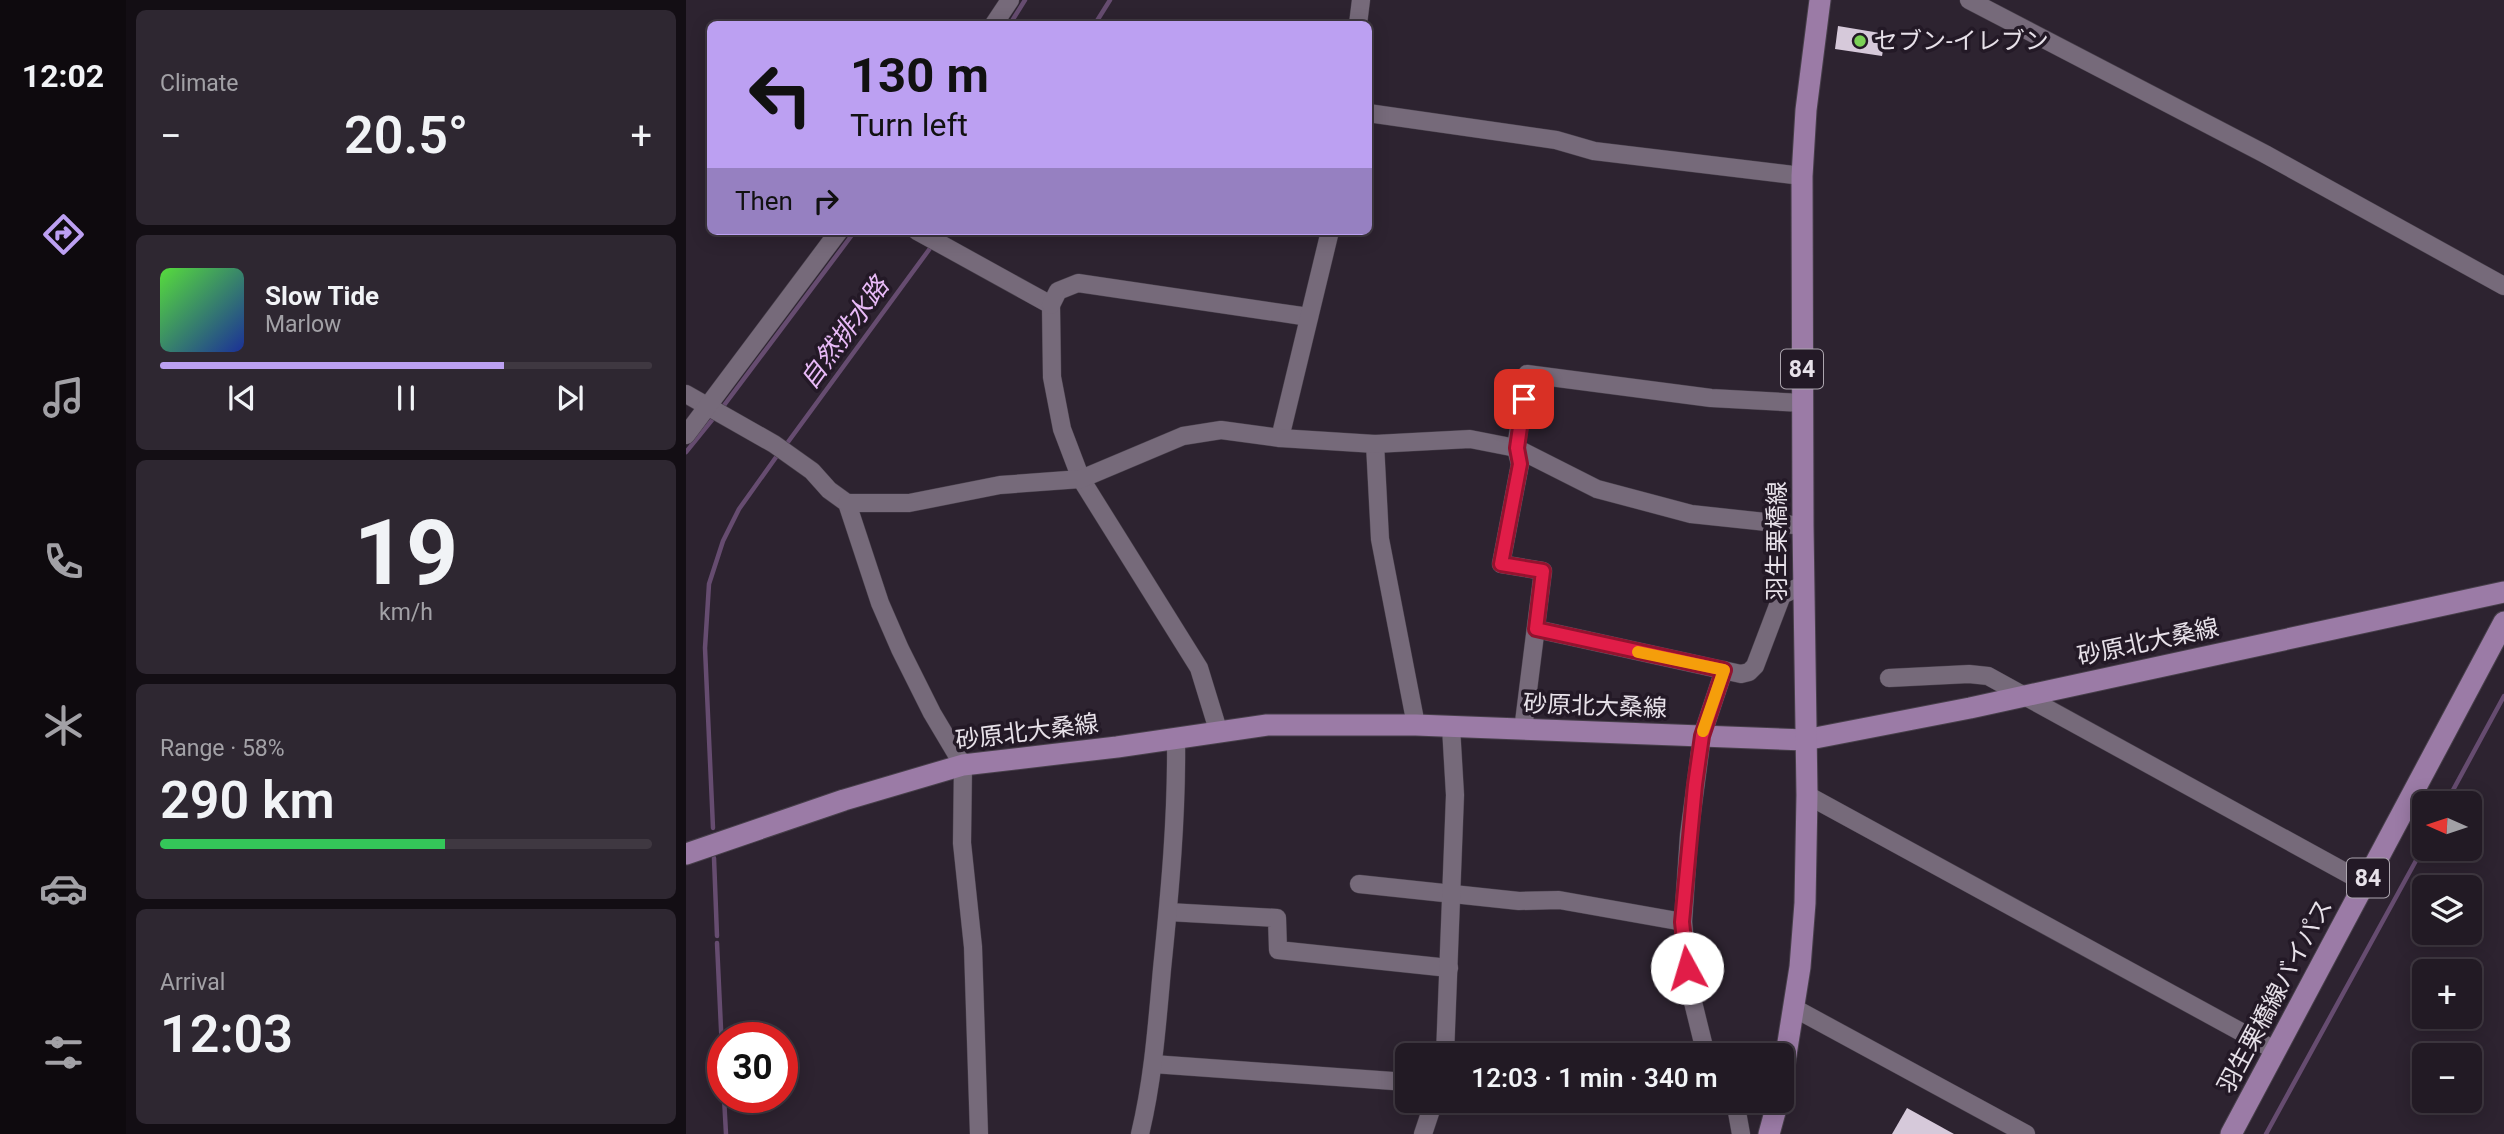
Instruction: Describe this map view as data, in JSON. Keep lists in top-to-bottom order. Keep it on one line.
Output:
{"streets":{"main road":["84","羽生栗橋線","砂原北大桑線","羽生栗橋線バイパス"]},"crossings":[["羽生栗橋線","砂原北大桑線"]],"water":["自然排水路"],"places":["セブン-イレブン"],"north":"left","page":{"tabs":"12:02","tile":["Climate",["19","km/h"],["Range · 58%","290 km"],["Arrival","12:03"]],"turn":["130 m","Turn left"],"heat":["−","20.5°","+"],"then":"Then","song":["Slow Tide","Marlow"],"map_buttons":["+","−"],"limit":"30","trip":"12:03 · 1 min · 340 m"}}
